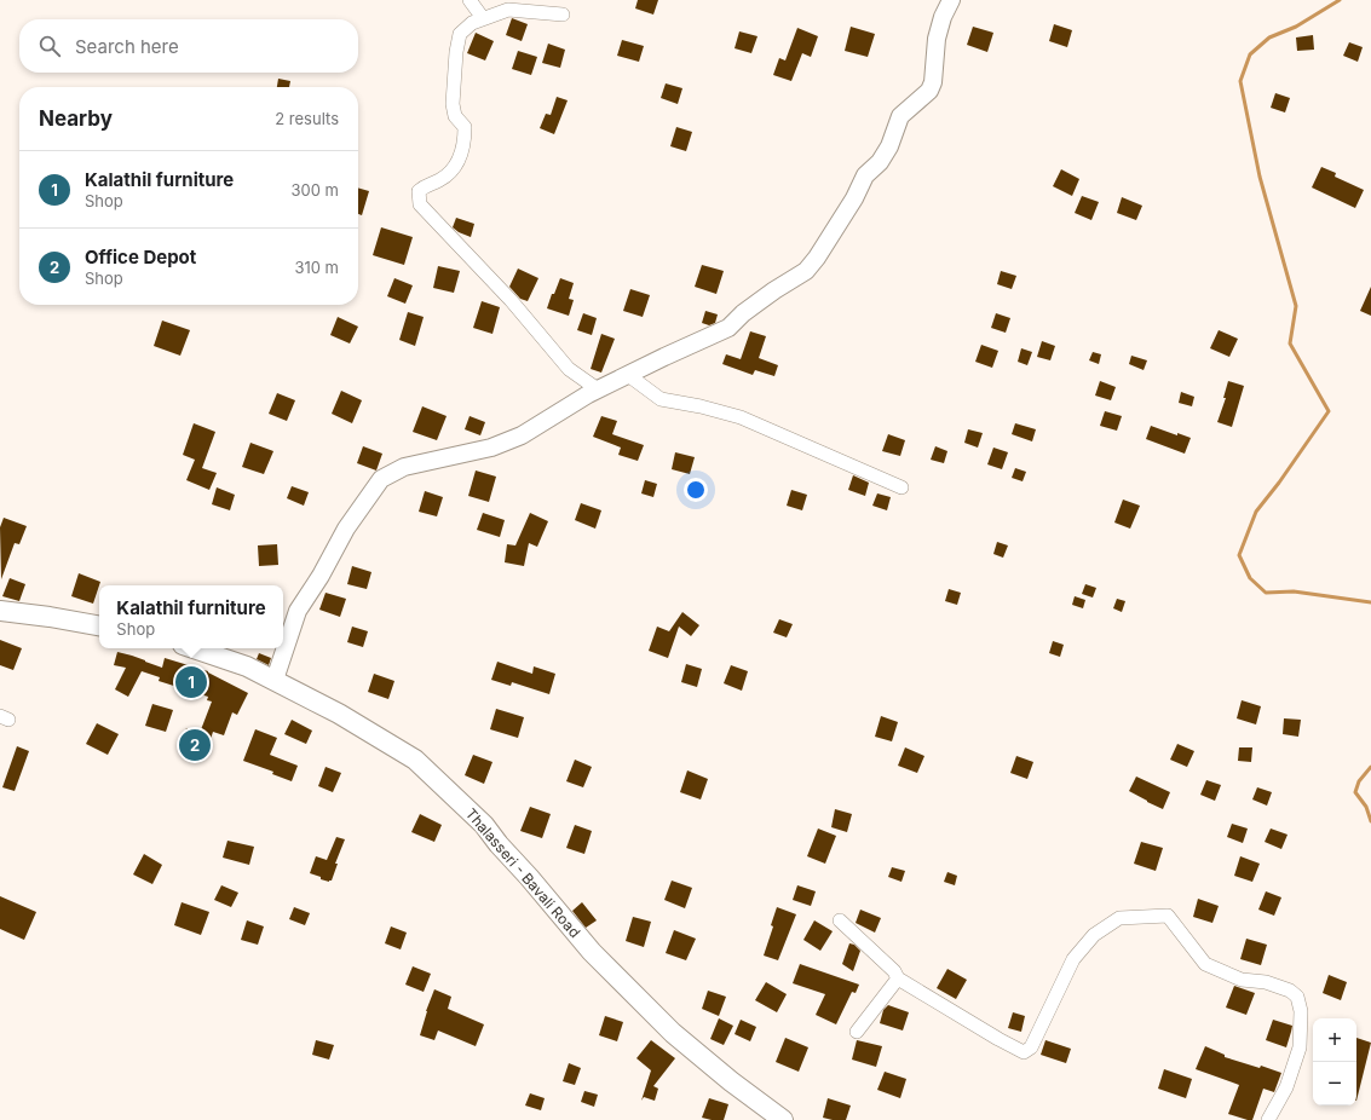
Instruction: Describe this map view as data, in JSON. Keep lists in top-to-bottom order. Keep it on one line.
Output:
{"streets":{"main road":["Thalasseri - Bavali Road"]},"page":{"search":"Search here","heading":["Nearby","2 results"],"list":[{"mark":"1","name":"Kalathil furniture","note":"Shop","value":"300 m"},{"mark":"2","name":"Office Depot","note":"Shop","value":"310 m"}],"popup":["Kalathil furniture","Shop"],"pins":["1","2"],"map_buttons":["+","−"]}}
